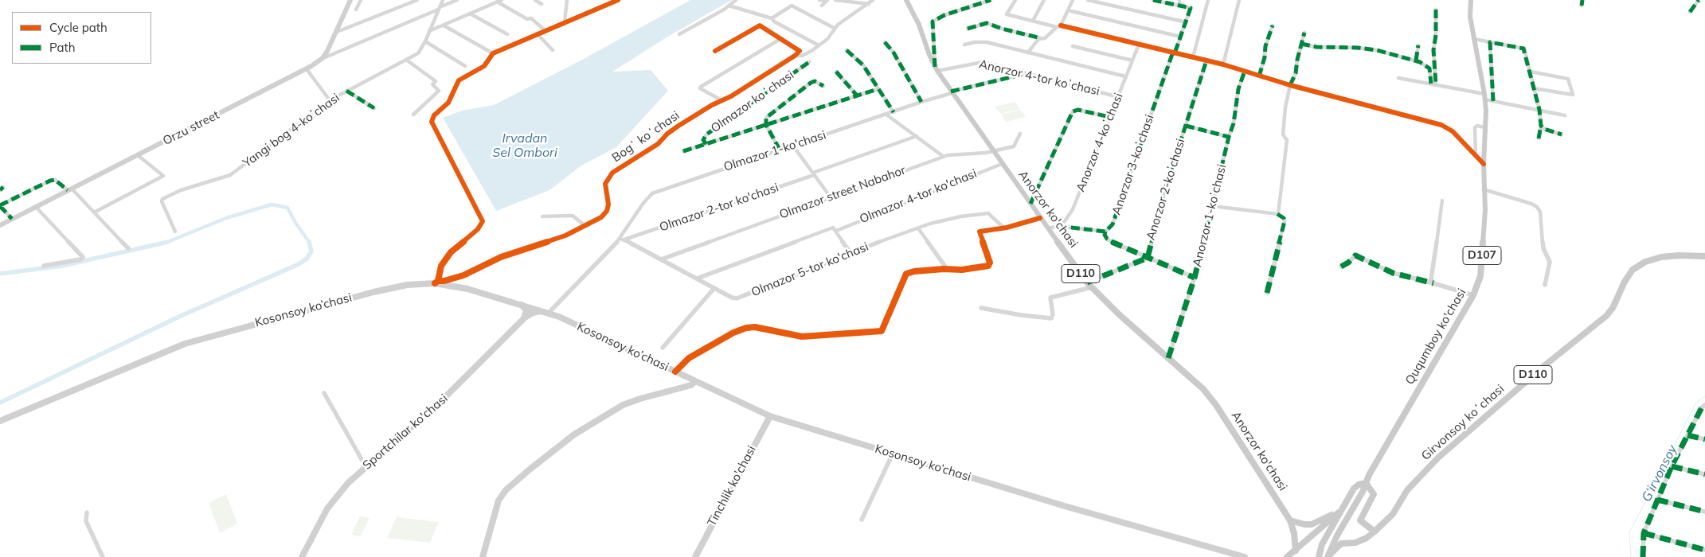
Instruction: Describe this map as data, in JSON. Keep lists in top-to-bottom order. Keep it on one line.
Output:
{"streets":{"main road":["Orzu street","Anorzor ko'chasi","D107","D110","Kosonsoy ko’chasi","Ququmboy ko'chasi","Girvonsoy koʻchasi","Sportchilar ko'chasi","Tinchlik ko'chasi"],"street":["Anorzor 4-tor koʼchasi","Olmazor koʻchasi","Yangi bog 4-koʼchasi","Bogʻ koʻchasi","Аnorzor 4-koʼchasi","Olmazor 1-ko'chasi","Аnorzor 3-koʼchasi","Аnorzor 2-koʼchasi","Olmazor street Nabahor","Olmazor 4-tor ko'chasi","Olmazor 2-tor ko'chasi","Аnorzor 1-koʼchasi","Olmazor 5-tor ko'chasi"]},"crossings":[["Anorzor 4-tor koʼchasi","Аnorzor 4-koʼchasi"],["Anorzor 4-tor koʼchasi","Olmazor 1-ko'chasi"],["Anorzor 4-tor koʼchasi","Anorzor ko'chasi"],["Bogʻ koʻchasi","Kosonsoy ko’chasi"],["Olmazor 1-ko'chasi","Olmazor 2-tor ko'chasi"],["Olmazor 1-ko'chasi","Anorzor ko'chasi"],["Olmazor 1-ko'chasi","Olmazor 5-tor ko'chasi"],["Olmazor 1-ko'chasi","Kosonsoy ko’chasi"],["Olmazor street Nabahor","Anorzor ko'chasi"],["Olmazor street Nabahor","Olmazor 5-tor ko'chasi"],["Olmazor 4-tor ko'chasi","Anorzor ko'chasi"],["Olmazor 4-tor ko'chasi","Olmazor 5-tor ko'chasi"],["Olmazor 2-tor ko'chasi","Olmazor 5-tor ko'chasi"],["Anorzor ko'chasi","Аnorzor 1-koʼchasi"],["Anorzor ko'chasi","D110"],["D107","D110"],["D107","Ququmboy ko'chasi"],["D110","Girvonsoy koʻchasi"],["Kosonsoy ko’chasi","Tinchlik ko'chasi"]],"water":["Irvadan Sel Ombori","G‘irvonsoy"],"legend":["Cycle path","Path"]}
